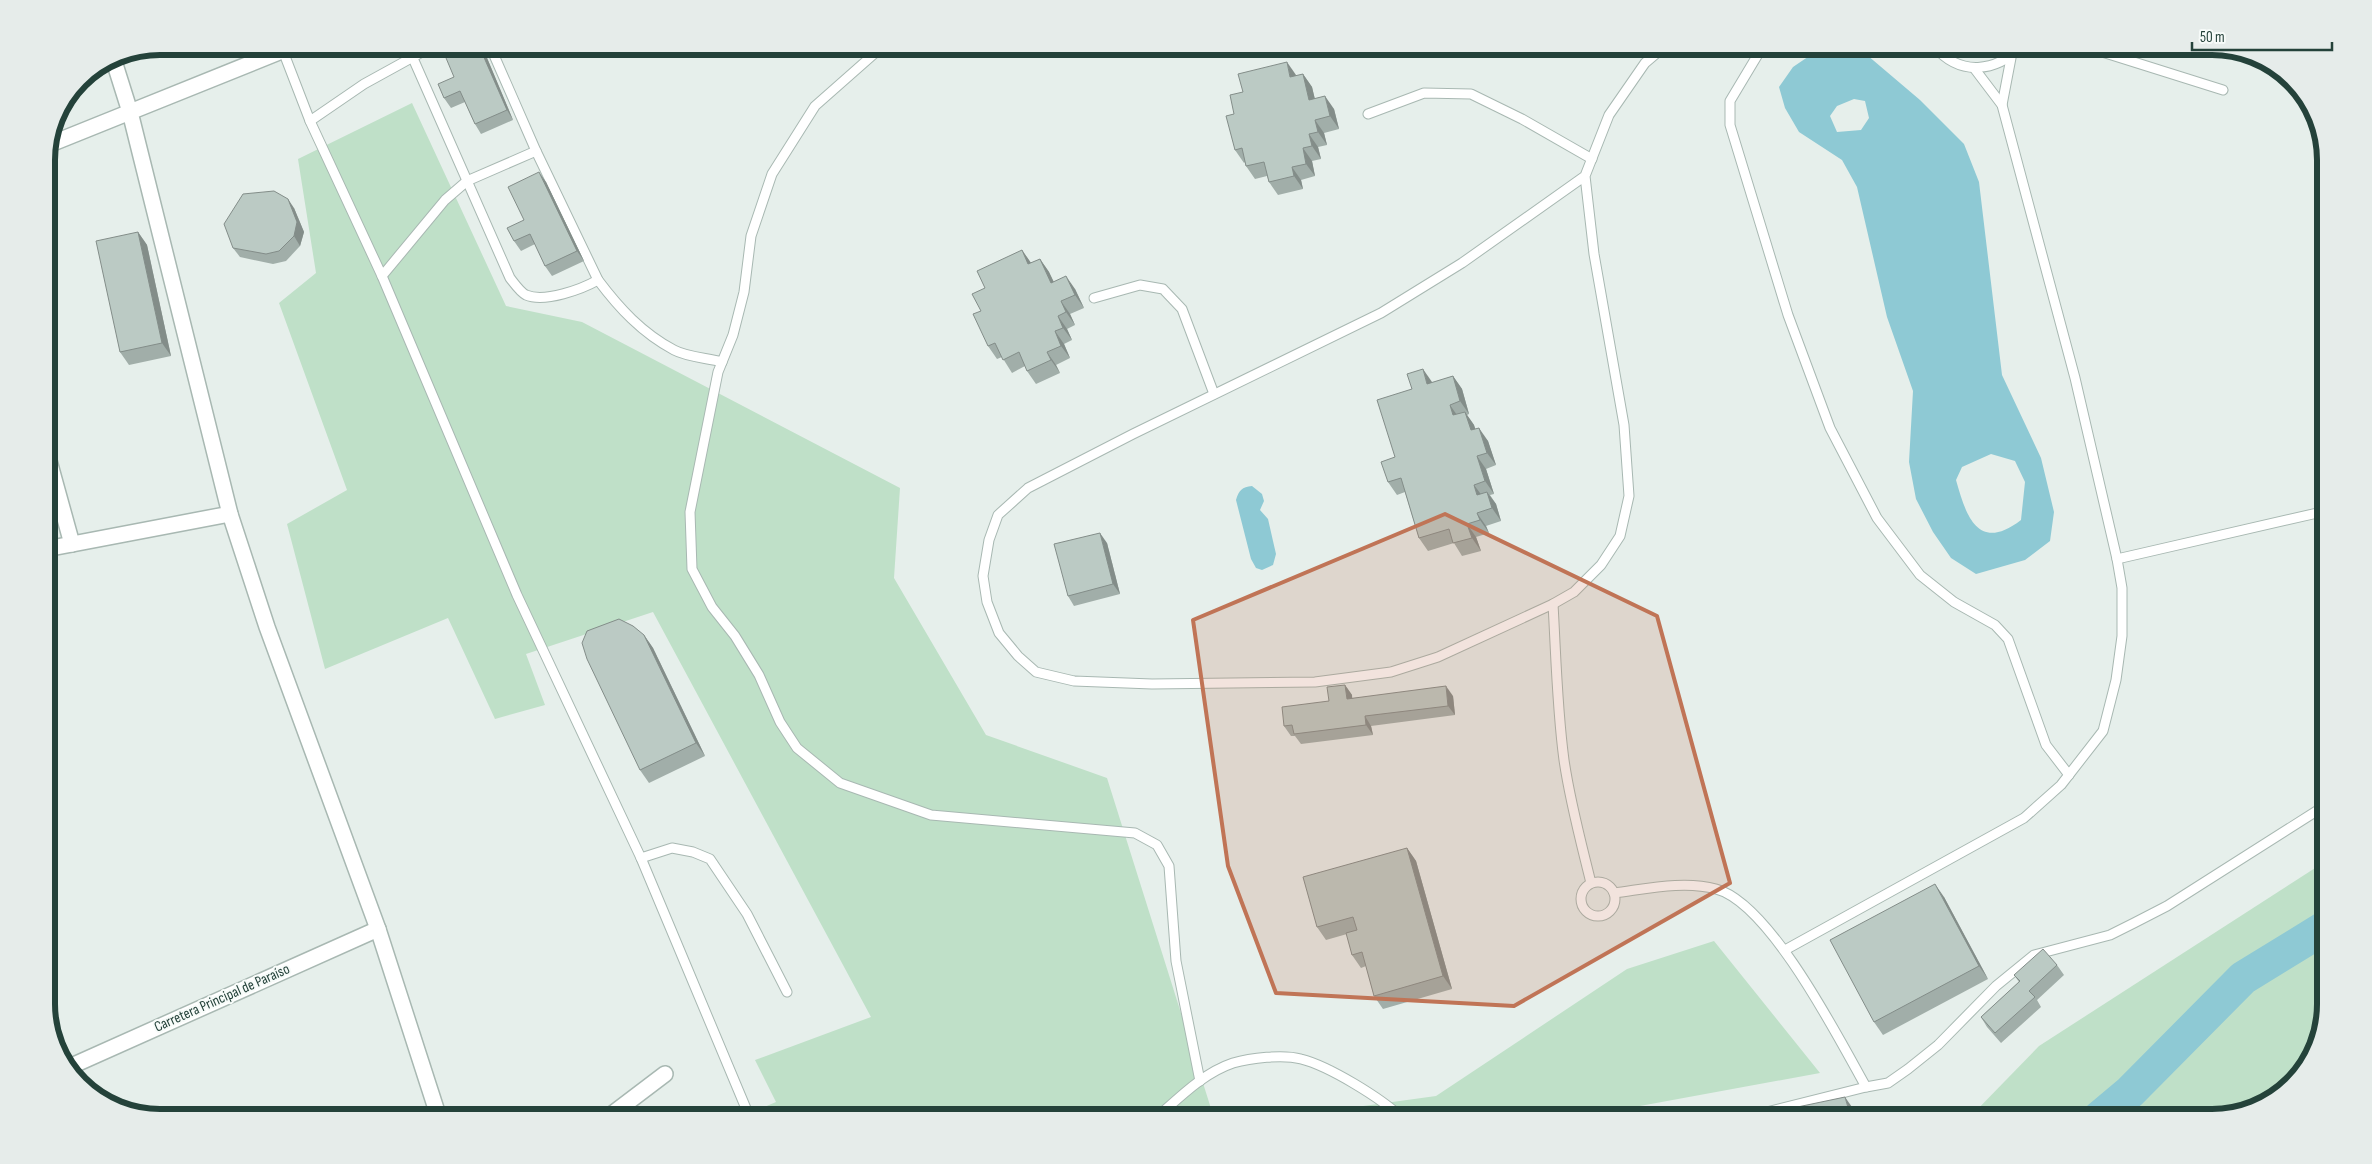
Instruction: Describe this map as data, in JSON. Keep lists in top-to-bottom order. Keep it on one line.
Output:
{"streets":{"street":["Carretera Principal de Paraíso"]},"scale_bar":"50 m"}
